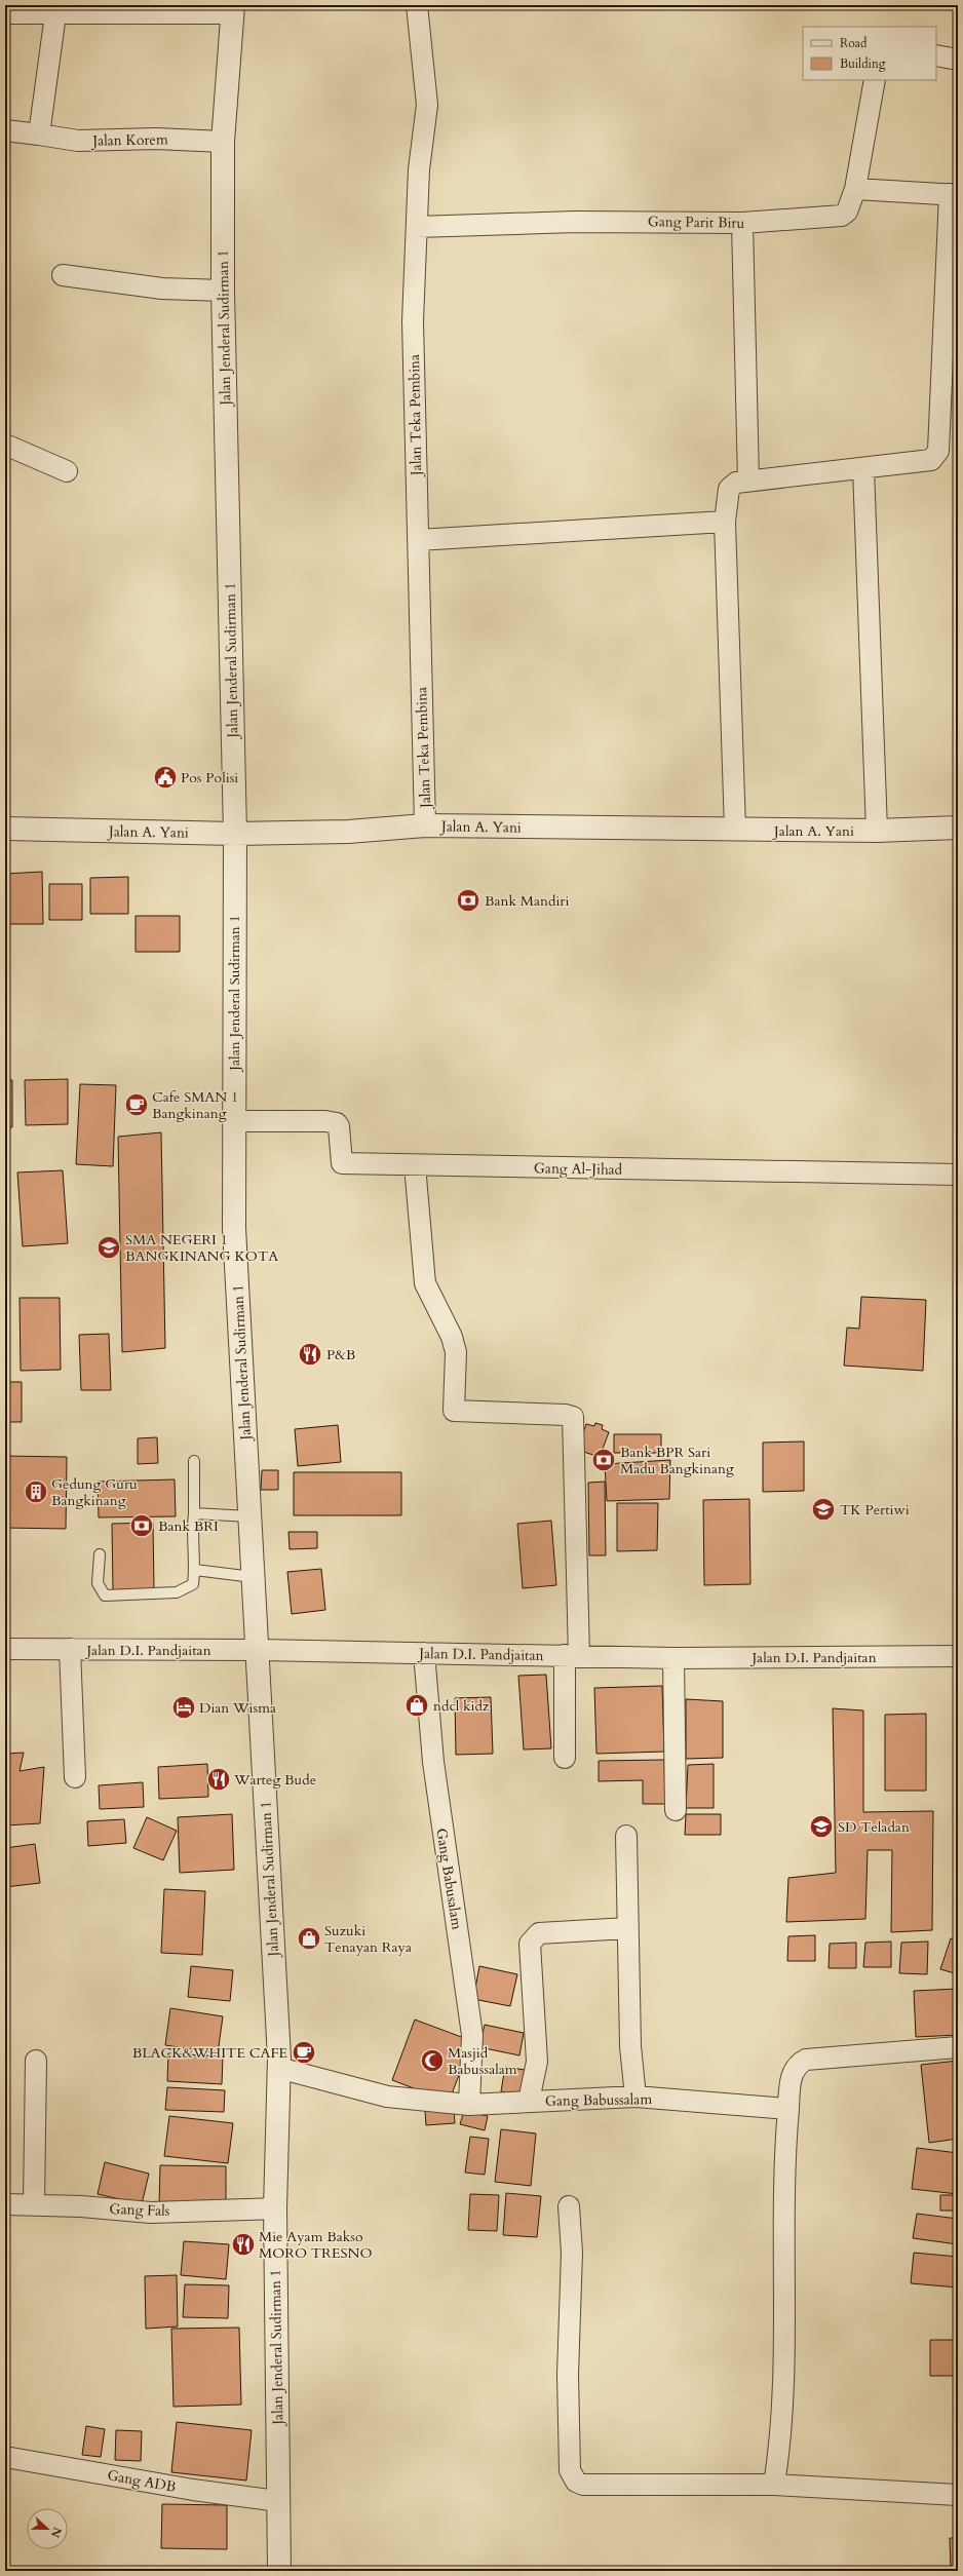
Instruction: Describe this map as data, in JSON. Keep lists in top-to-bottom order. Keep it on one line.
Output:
{"streets":{"street":["Jalan Korem","Gang Parit Biru","Jalan Jenderal Sudirman 1","Jalan Teka Pembina","Jalan A. Yani","Gang Al-Jihad","Jalan D.I. Pandjaitan","Gang Babusalam","Gang Babussalam","Gang Fals","Gang ADB"]},"crossings":[["Jalan Korem","Jalan Jenderal Sudirman 1"],["Gang Parit Biru","Jalan Teka Pembina"],["Jalan Jenderal Sudirman 1","Jalan A. Yani"],["Jalan Jenderal Sudirman 1","Gang Al-Jihad"],["Jalan Jenderal Sudirman 1","Jalan D.I. Pandjaitan"],["Jalan Jenderal Sudirman 1","Gang Babussalam"],["Jalan Jenderal Sudirman 1","Gang Fals"],["Jalan Jenderal Sudirman 1","Gang ADB"],["Jalan Teka Pembina","Jalan A. Yani"],["Jalan D.I. Pandjaitan","Gang Babusalam"],["Gang Babusalam","Gang Babussalam"]],"places":{"public building":["Pos Polisi"],"bank":["Bank Mandiri","Bank BPR Sari Madu Bangkinang","Bank BRI"],"cafe":["Cafe SMAN 1 Bangkinang","BLACK&WHITE CAFE"],"school or university":["SMA NEGERI 1 BANGKINANG KOTA","TK Pertiwi","SD Teladan"],"restaurant":["P&B","Warteg Bude","Mie Ayam Bakso MORO TRESNO"],"building":["Gedung Guru Bangkinang"],"shop":["ndcl kidz","Suzuki Tenayan Raya"],"hotel":["Dian Wisma"],"mosque":["Masjid Babussalam"]},"legend":["Road","Building"],"north":"right"}
